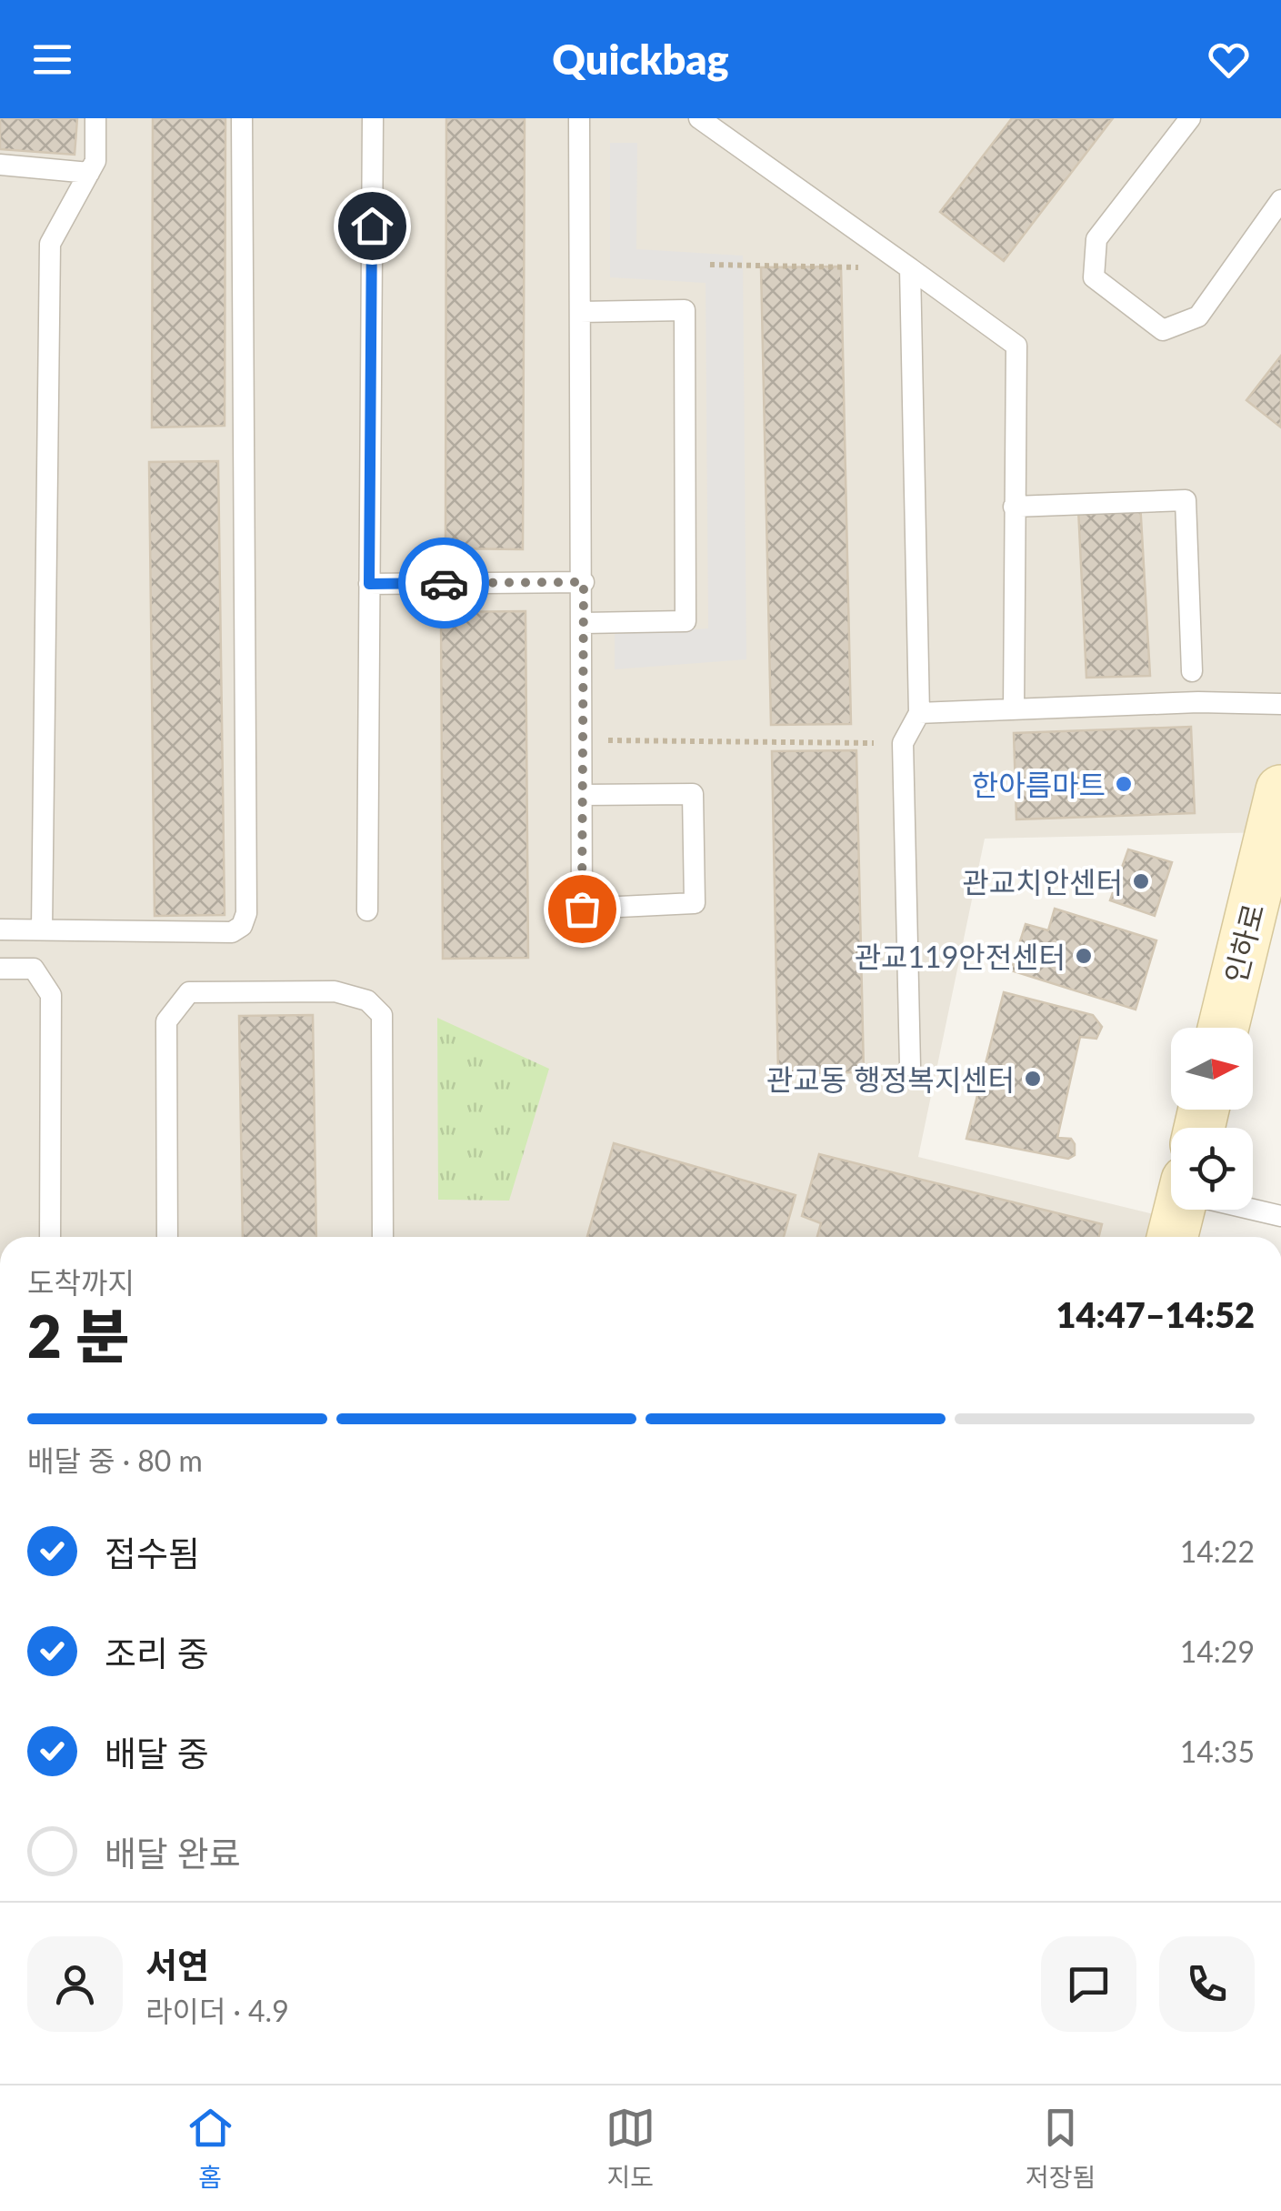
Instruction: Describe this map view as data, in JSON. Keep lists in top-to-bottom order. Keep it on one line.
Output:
{"streets":{"main road":["인하로"]},"places":["한아름마트","관교치안센터","관교119안전센터","관교동 행정복지센터"],"north":"right","page":{"header":"Quickbag","heading":["2 분","도착까지","14:47–14:52"],"panel":["서연","라이더 · 4.9"],"bar":"배달 중 · 80 m","list":[["접수됨","14:22"],["조리 중","14:29"],["배달 중","14:35"],"배달 완료"],"tabs":["홈","지도","저장됨"]}}
